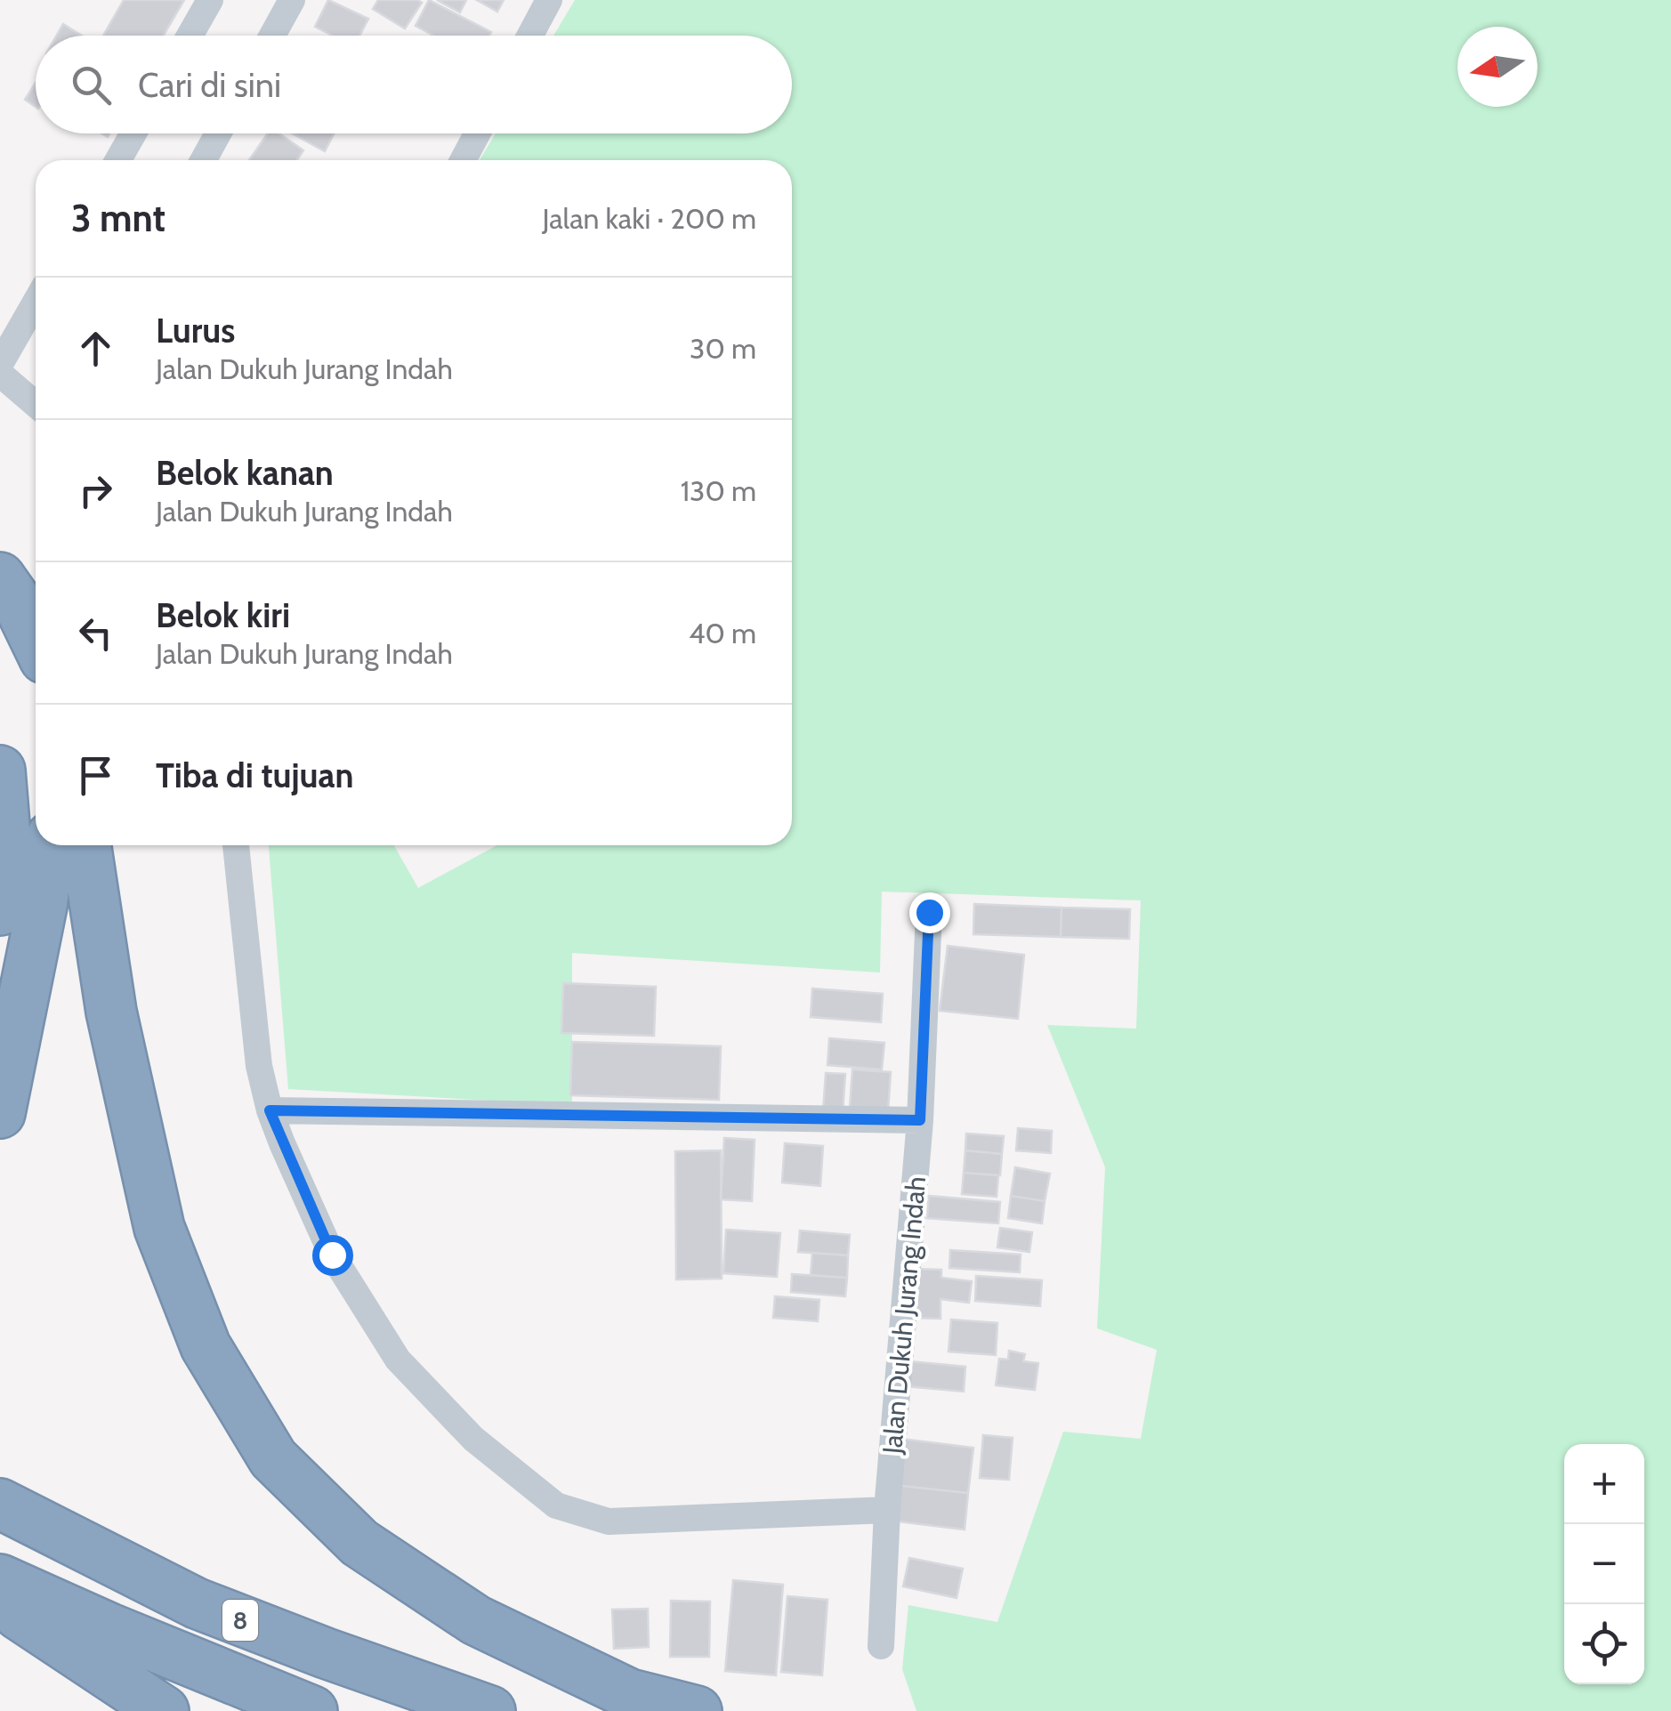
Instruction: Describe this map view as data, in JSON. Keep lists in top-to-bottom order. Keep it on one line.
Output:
{"streets":{"highway":["8"],"street":["Jalan Dukuh Jurang Indah"]},"north":"left","page":{"search":"Cari di sini","heading":["3 mnt","Jalan kaki · 200 m"],"list":[["Lurus","Jalan Dukuh Jurang Indah","30 m"],["Belok kanan","Jalan Dukuh Jurang Indah","130 m"],["Belok kiri","Jalan Dukuh Jurang Indah","40 m"],"Tiba di tujuan"],"map_buttons":["+","−"]}}
